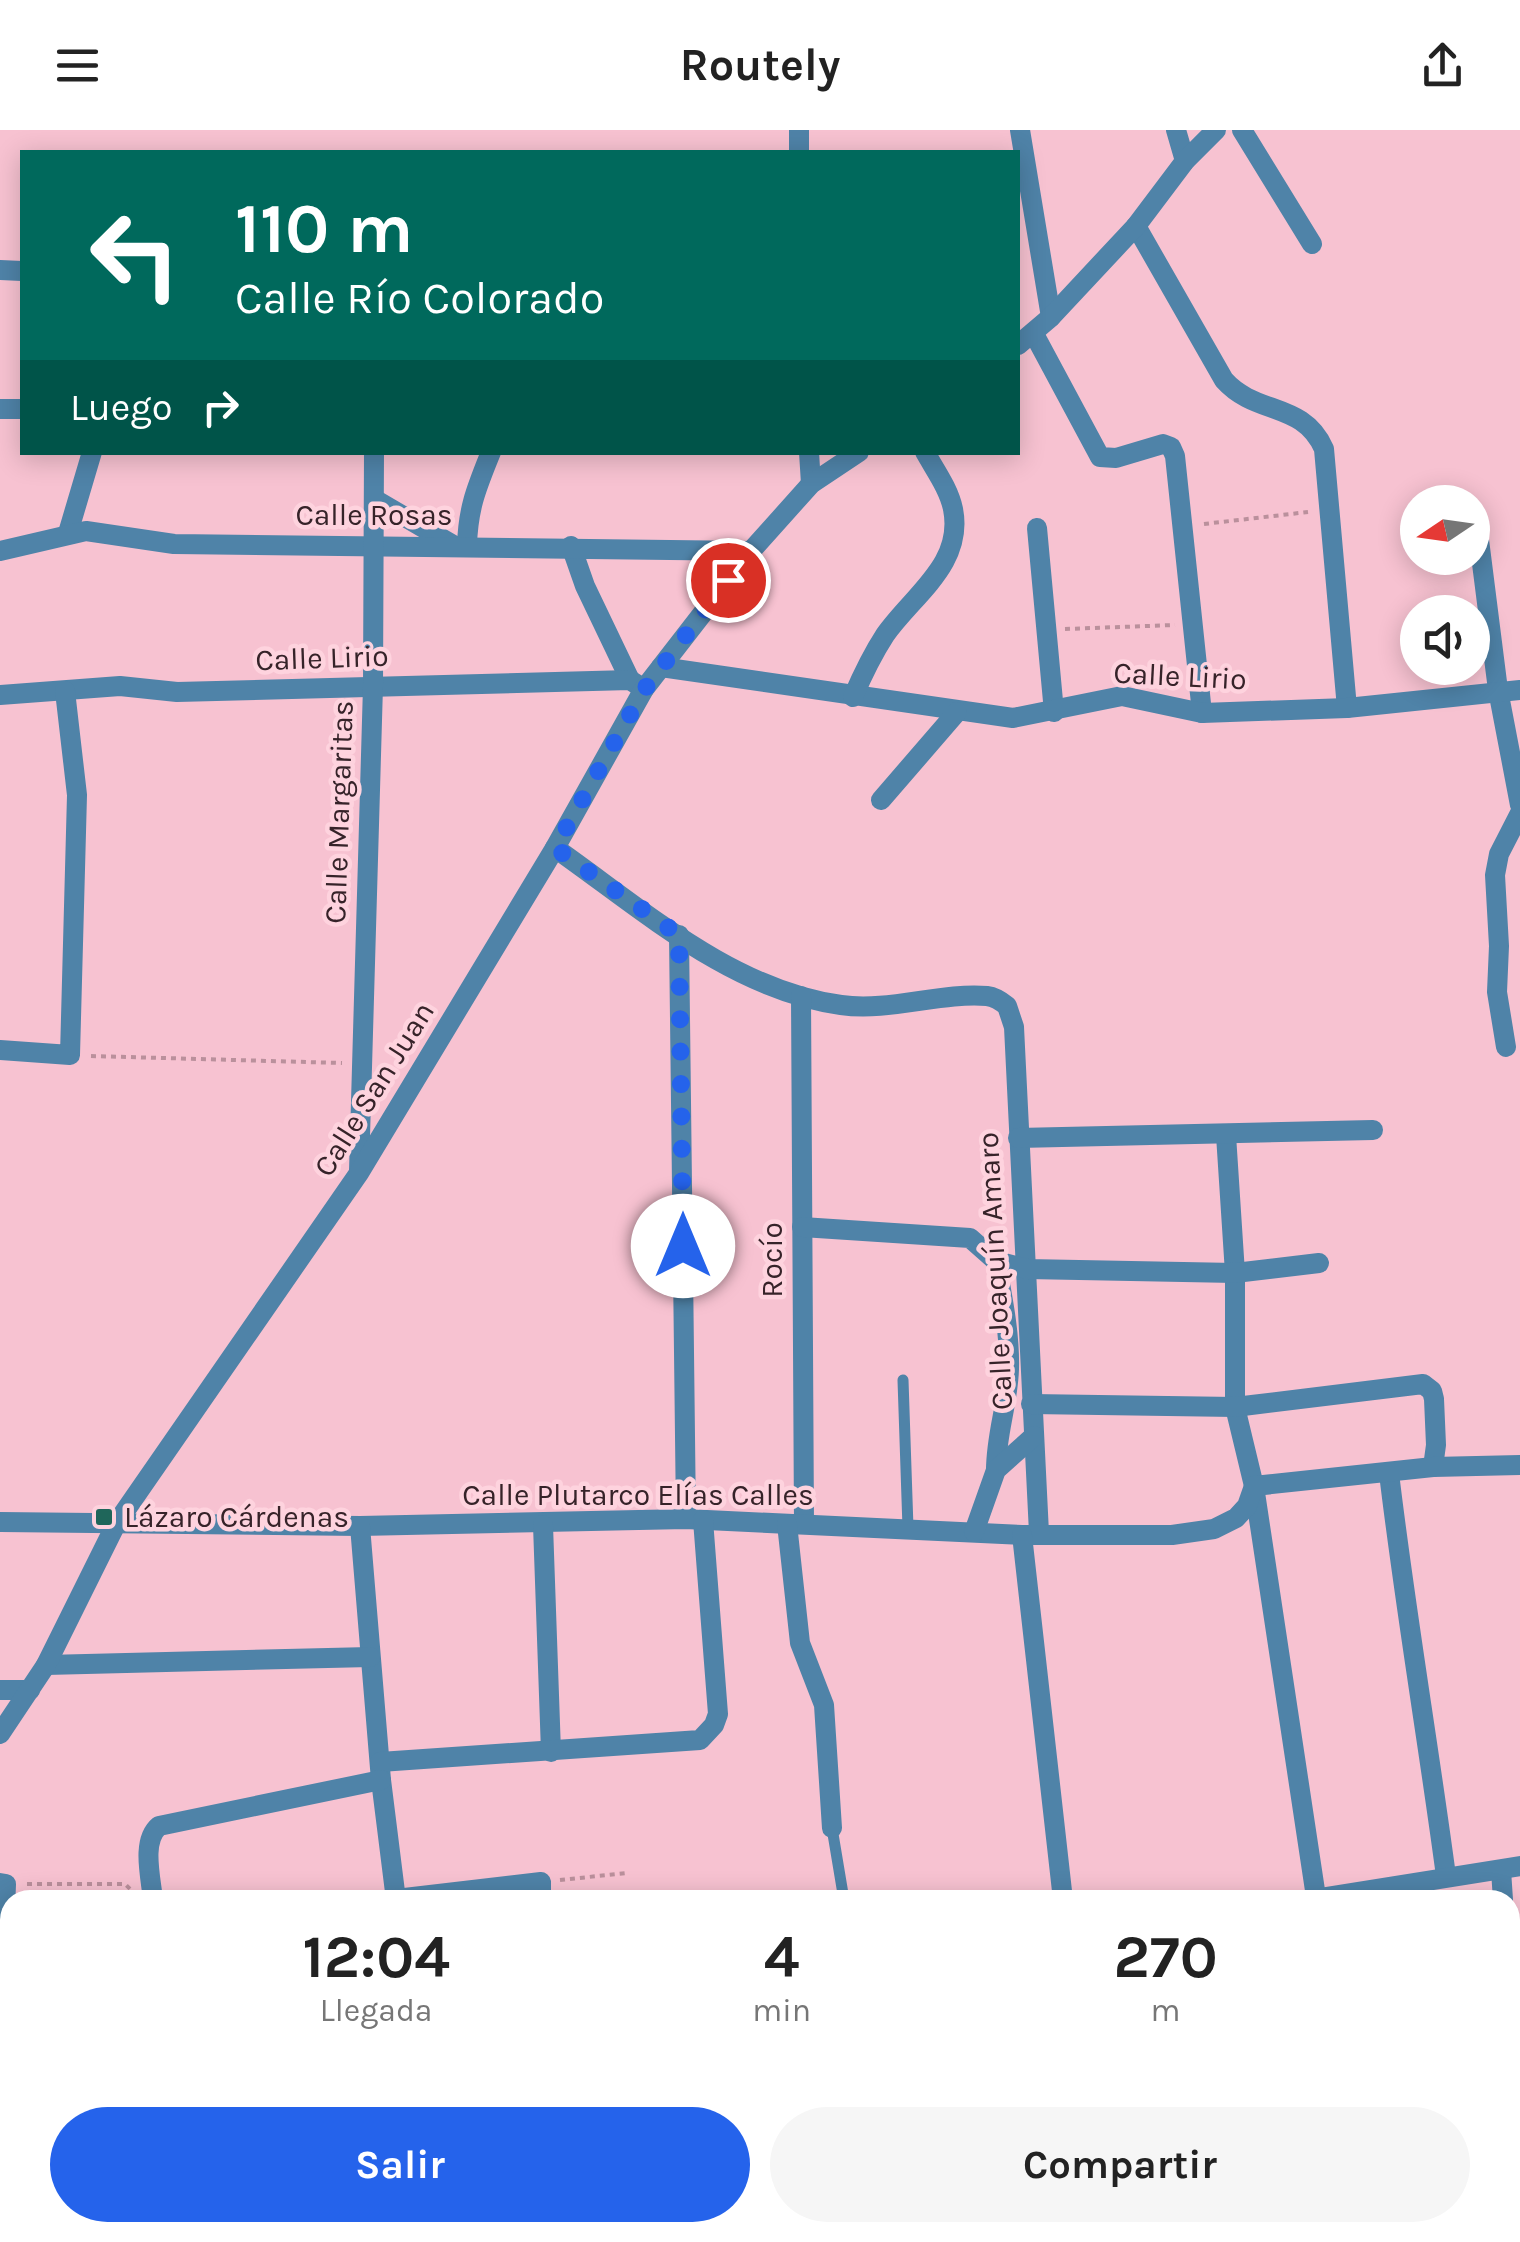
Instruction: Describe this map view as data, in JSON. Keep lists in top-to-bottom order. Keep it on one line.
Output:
{"streets":{"street":["Calle Rosas","Calle Lirio","Calle Margaritas","Calle San Juan","Rocío","Calle Joaquín Amaro","Calle Plutarco Elías Calles"]},"crossings":[["Calle Rosas","Calle Margaritas"],["Calle Rosas","Calle San Juan"],["Calle Lirio","Calle Margaritas"],["Calle Lirio","Calle San Juan"],["Calle Margaritas","Calle San Juan"],["Calle San Juan","Calle Plutarco Elías Calles"],["Rocío","Calle Joaquín Amaro"],["Rocío","Calle Plutarco Elías Calles"],["Calle Joaquín Amaro","Calle Plutarco Elías Calles"]],"places":{"transit":["Lázaro Cárdenas"]},"north":"left","page":{"header":"Routely","turn":["110 m","Calle Río Colorado"],"then":"Luego","eta":["12:04","Llegada","4","min","270","m"],"buttons":["Salir","Compartir"]}}
